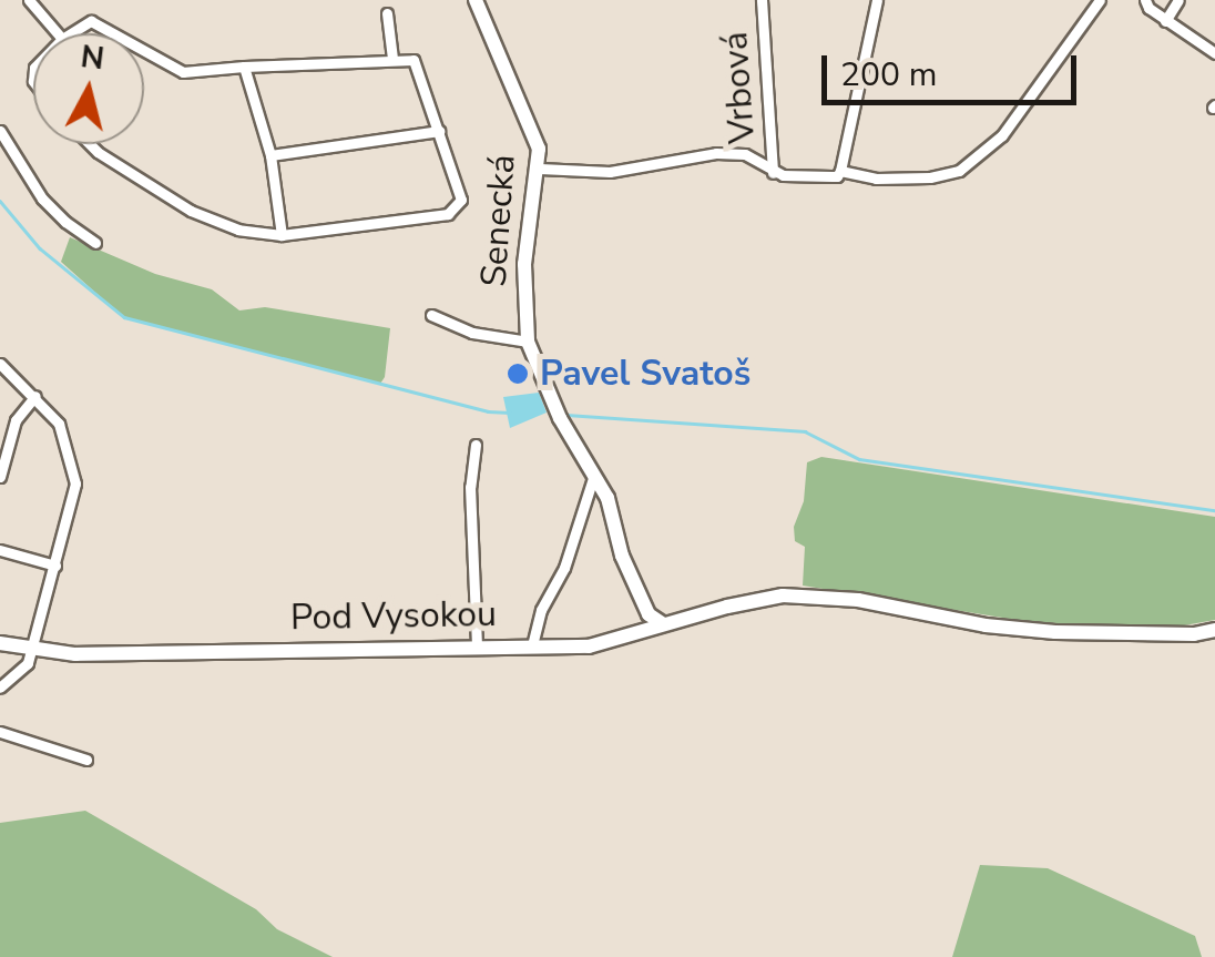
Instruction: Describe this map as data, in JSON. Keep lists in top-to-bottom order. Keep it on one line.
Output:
{"streets":{"street":["Vrbová","Senecká","Pod Vysokou"]},"crossings":[["Senecká","Pod Vysokou"]],"places":["Pavel Svatoš"],"scale_bar":"200 m","north":"top"}
